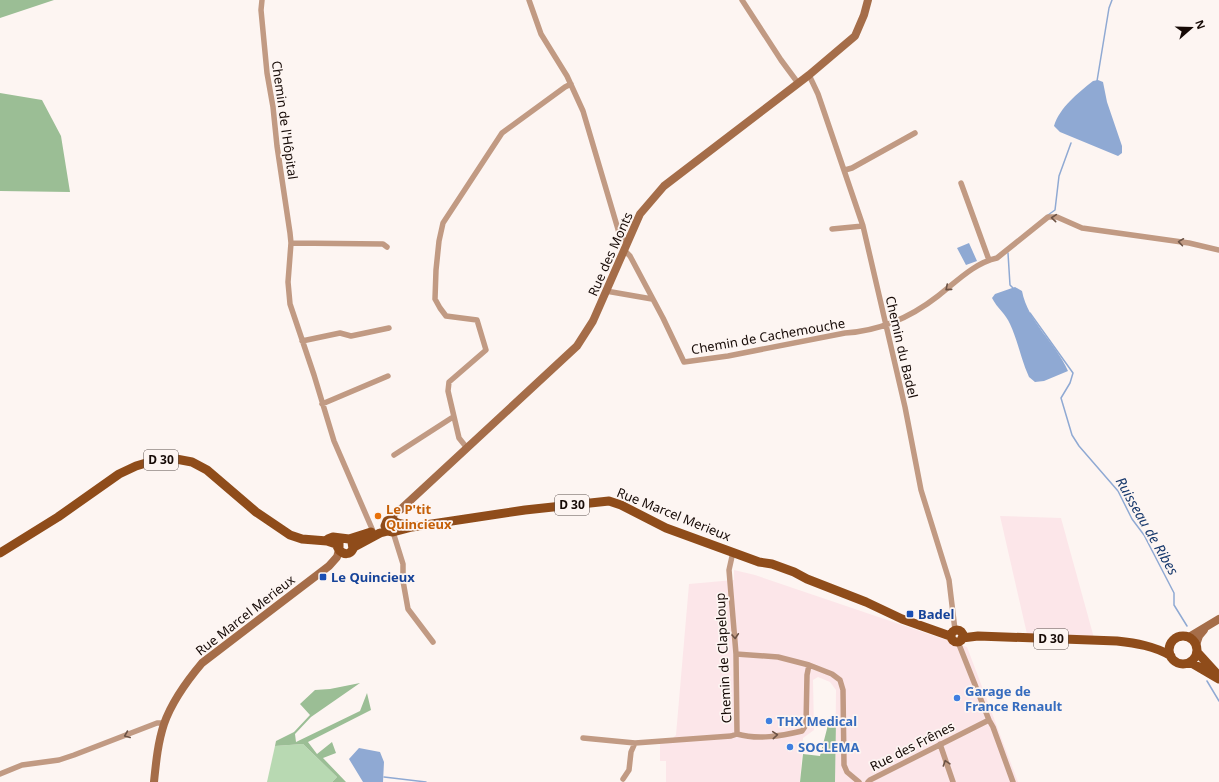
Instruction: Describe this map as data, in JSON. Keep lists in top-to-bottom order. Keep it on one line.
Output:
{"streets":{"main road":["D 30","Rue Marcel Merieux"],"street":["Chemin de l'Hôpital","Rue des Monts","Chemin de Cachemouche","Chemin du Badel","Chemin de Clapeloup","Rue des Frênes"]},"crossings":[["Chemin de l'Hôpital","Rue Marcel Merieux"],["Rue des Monts","Chemin de Cachemouche"],["Rue des Monts","Chemin du Badel"],["Rue des Monts","Rue Marcel Merieux"],["Chemin de Cachemouche","Chemin du Badel"],["Chemin du Badel","Rue Marcel Merieux"],["Chemin du Badel","Rue des Frênes"],["D 30","Rue Marcel Merieux"],["Rue Marcel Merieux","Chemin de Clapeloup"]],"water":["Ruisseau de Ribes"],"places":{"other":["Le P'tit Quincieux","Garage de France Renault","THX Medical","SOCLEMA"],"transit":["Le Quincieux","Badel"]},"north":"right"}
